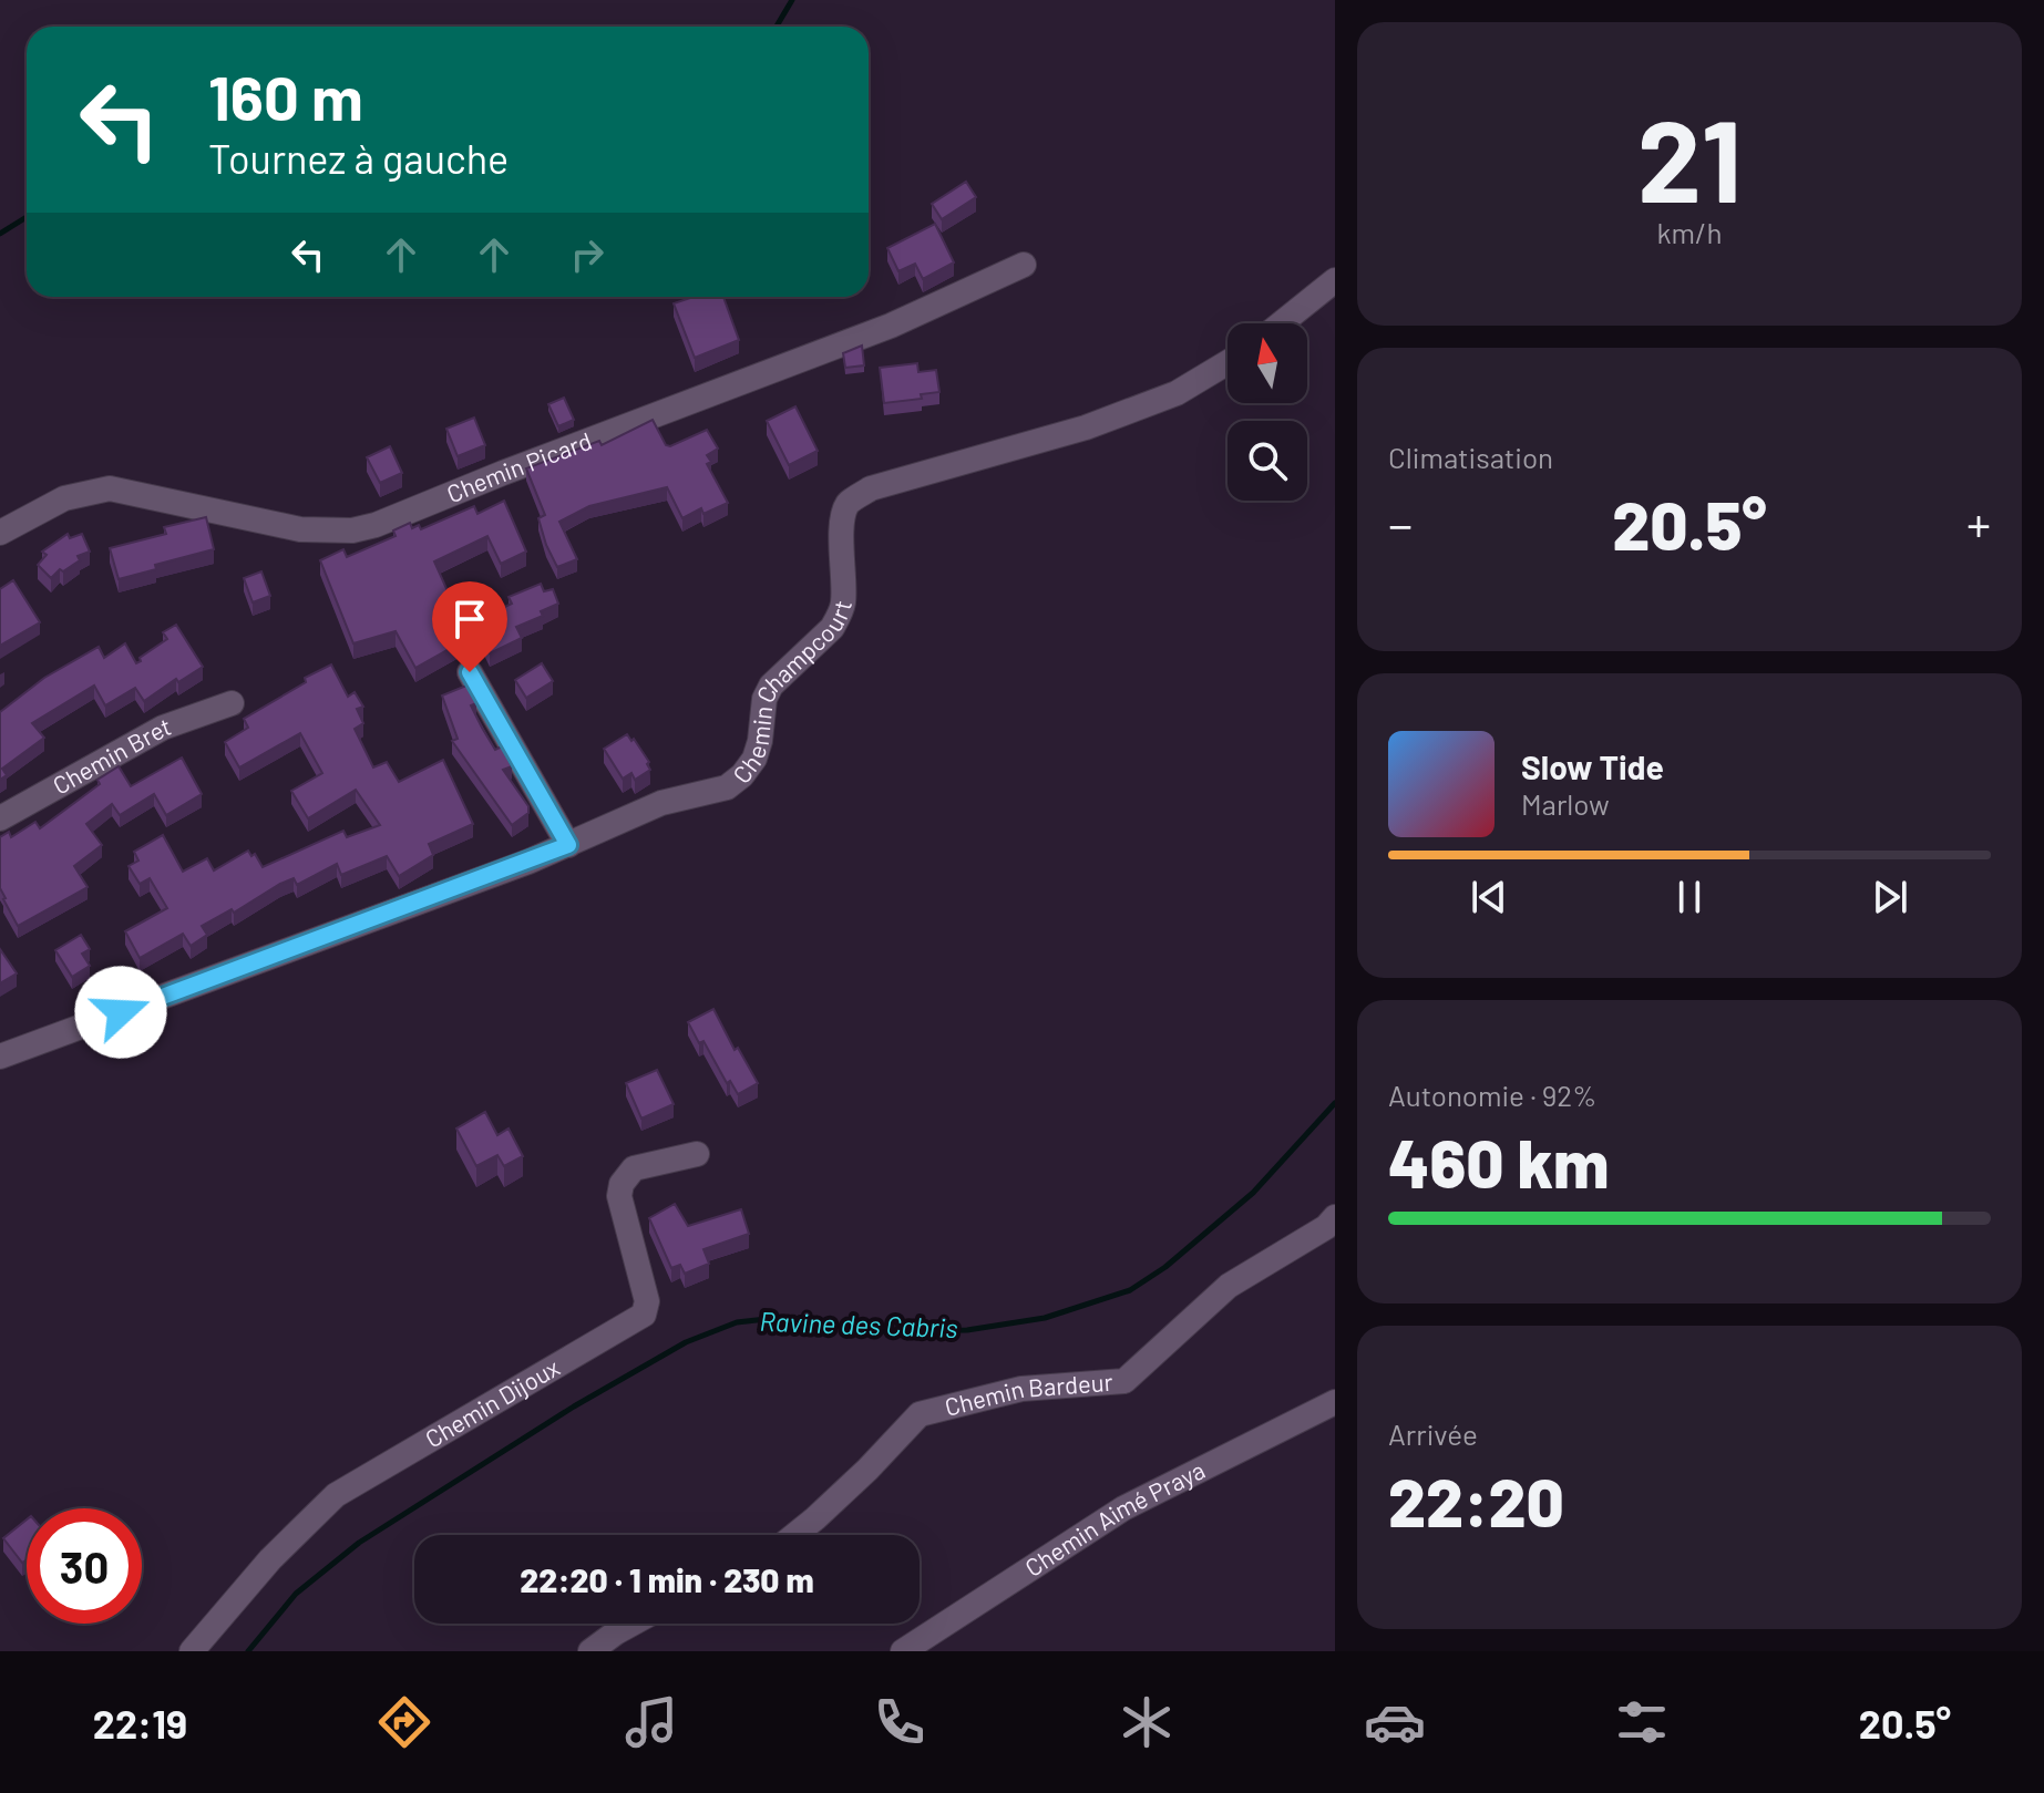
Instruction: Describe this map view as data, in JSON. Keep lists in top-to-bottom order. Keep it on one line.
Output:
{"streets":{"street":["Chemin Picard","Chemin Champcourt","Chemin Bret","Chemin Bardeur","Chemin Dijoux","Chemin Aimé Praya"]},"water":["Ravine des Cabris"],"north":"top","page":{"tile":[["21","km/h"],"Climatisation",["Autonomie · 92%","460 km"],["Arrivée","22:20"]],"turn":["160 m","Tournez à gauche"],"heat":["−","20.5°","+"],"song":["Slow Tide","Marlow"],"limit":"30","trip":"22:20 · 1 min · 230 m","tabs":["22:19","20.5°"]}}
